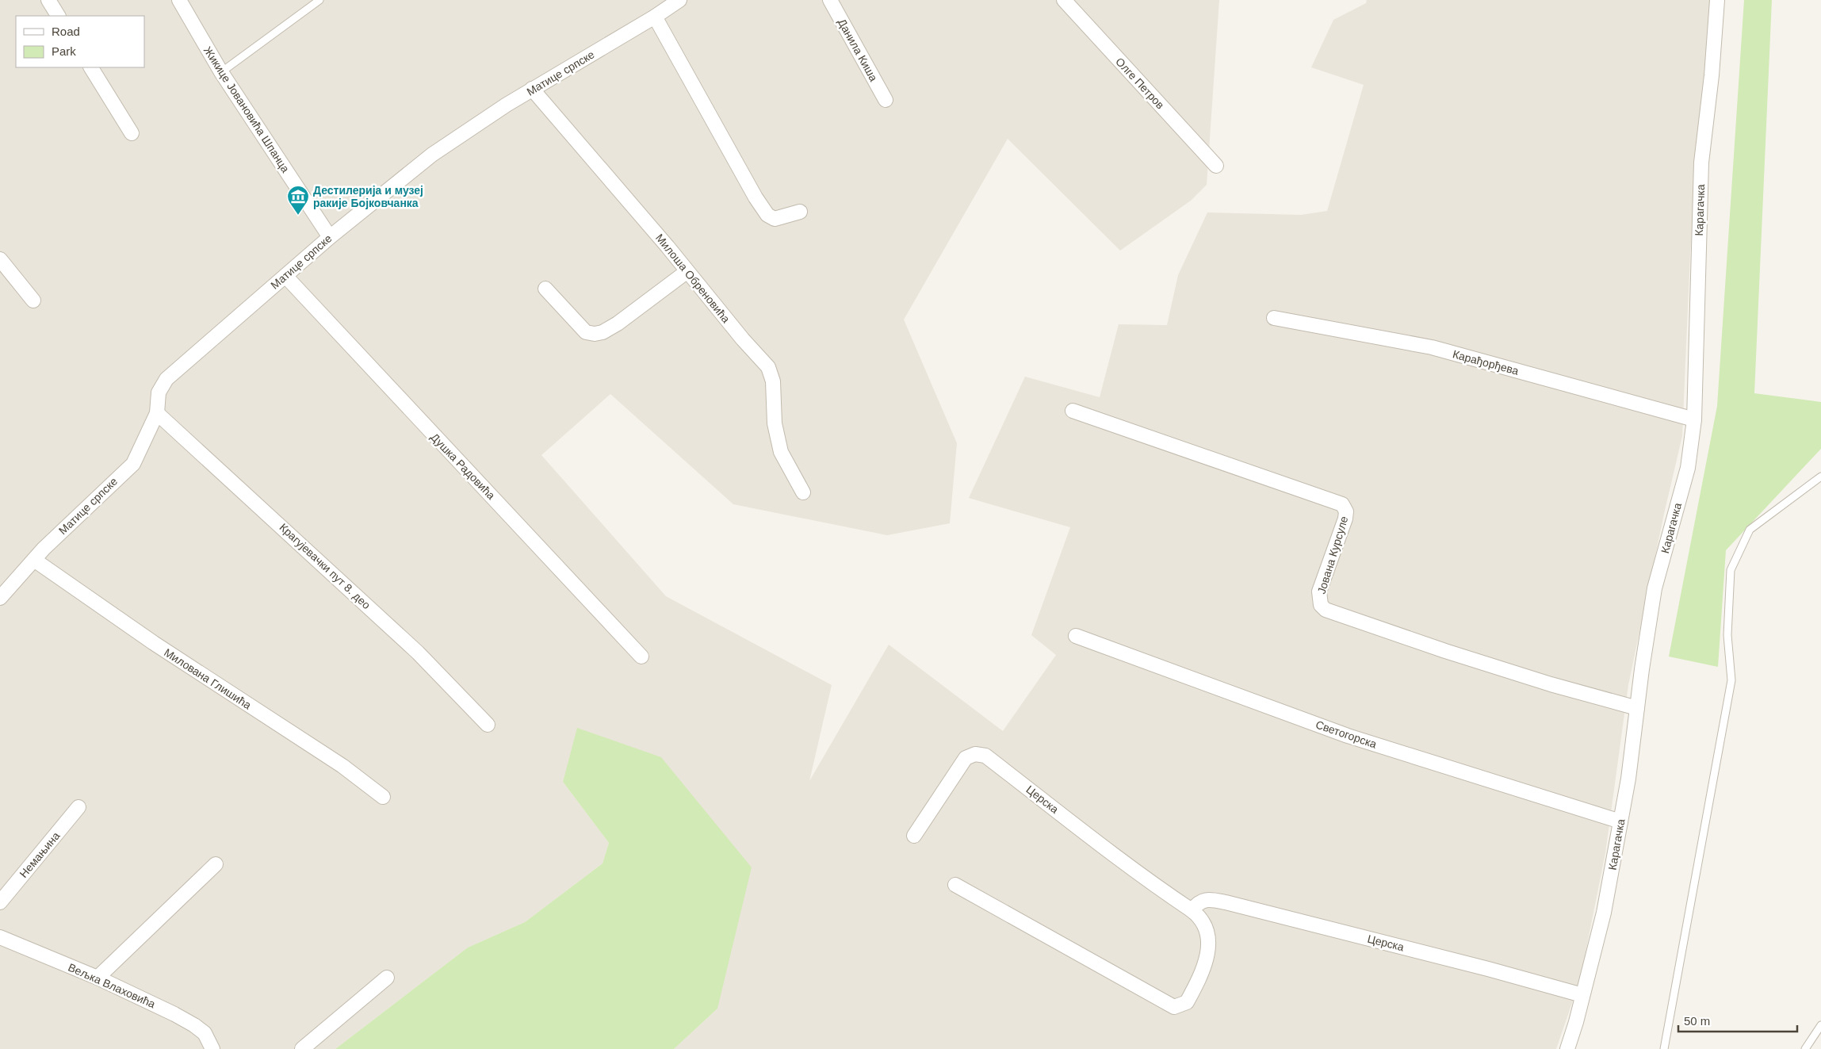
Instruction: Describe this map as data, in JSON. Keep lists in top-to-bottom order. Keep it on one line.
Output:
{"streets":{"street":["Данила Киша","Матице српске","Олге Петров","Жикице Јовановића Шпанца","Карагачка","Милоша Обреновића","Карађорђева","Душка Радовића","Јована Курсуле","Крагујевачки пут 8. део","Милована Глишића","Светогорска","Церска","Немањина","Вељка Влаховића"]},"crossings":[["Матице српске","Жикице Јовановића Шпанца"],["Матице српске","Милоша Обреновића"],["Матице српске","Душка Радовића"],["Матице српске","Крагујевачки пут 8. део"],["Матице српске","Милована Глишића"],["Карагачка","Карађорђева"],["Карагачка","Јована Курсуле"],["Карагачка","Светогорска"],["Карагачка","Церска"]],"places":{"museum":["Дестилерија и музеј ракије Бојковчанка"]},"legend":["Road","Park"],"scale_bar":"50 m"}
